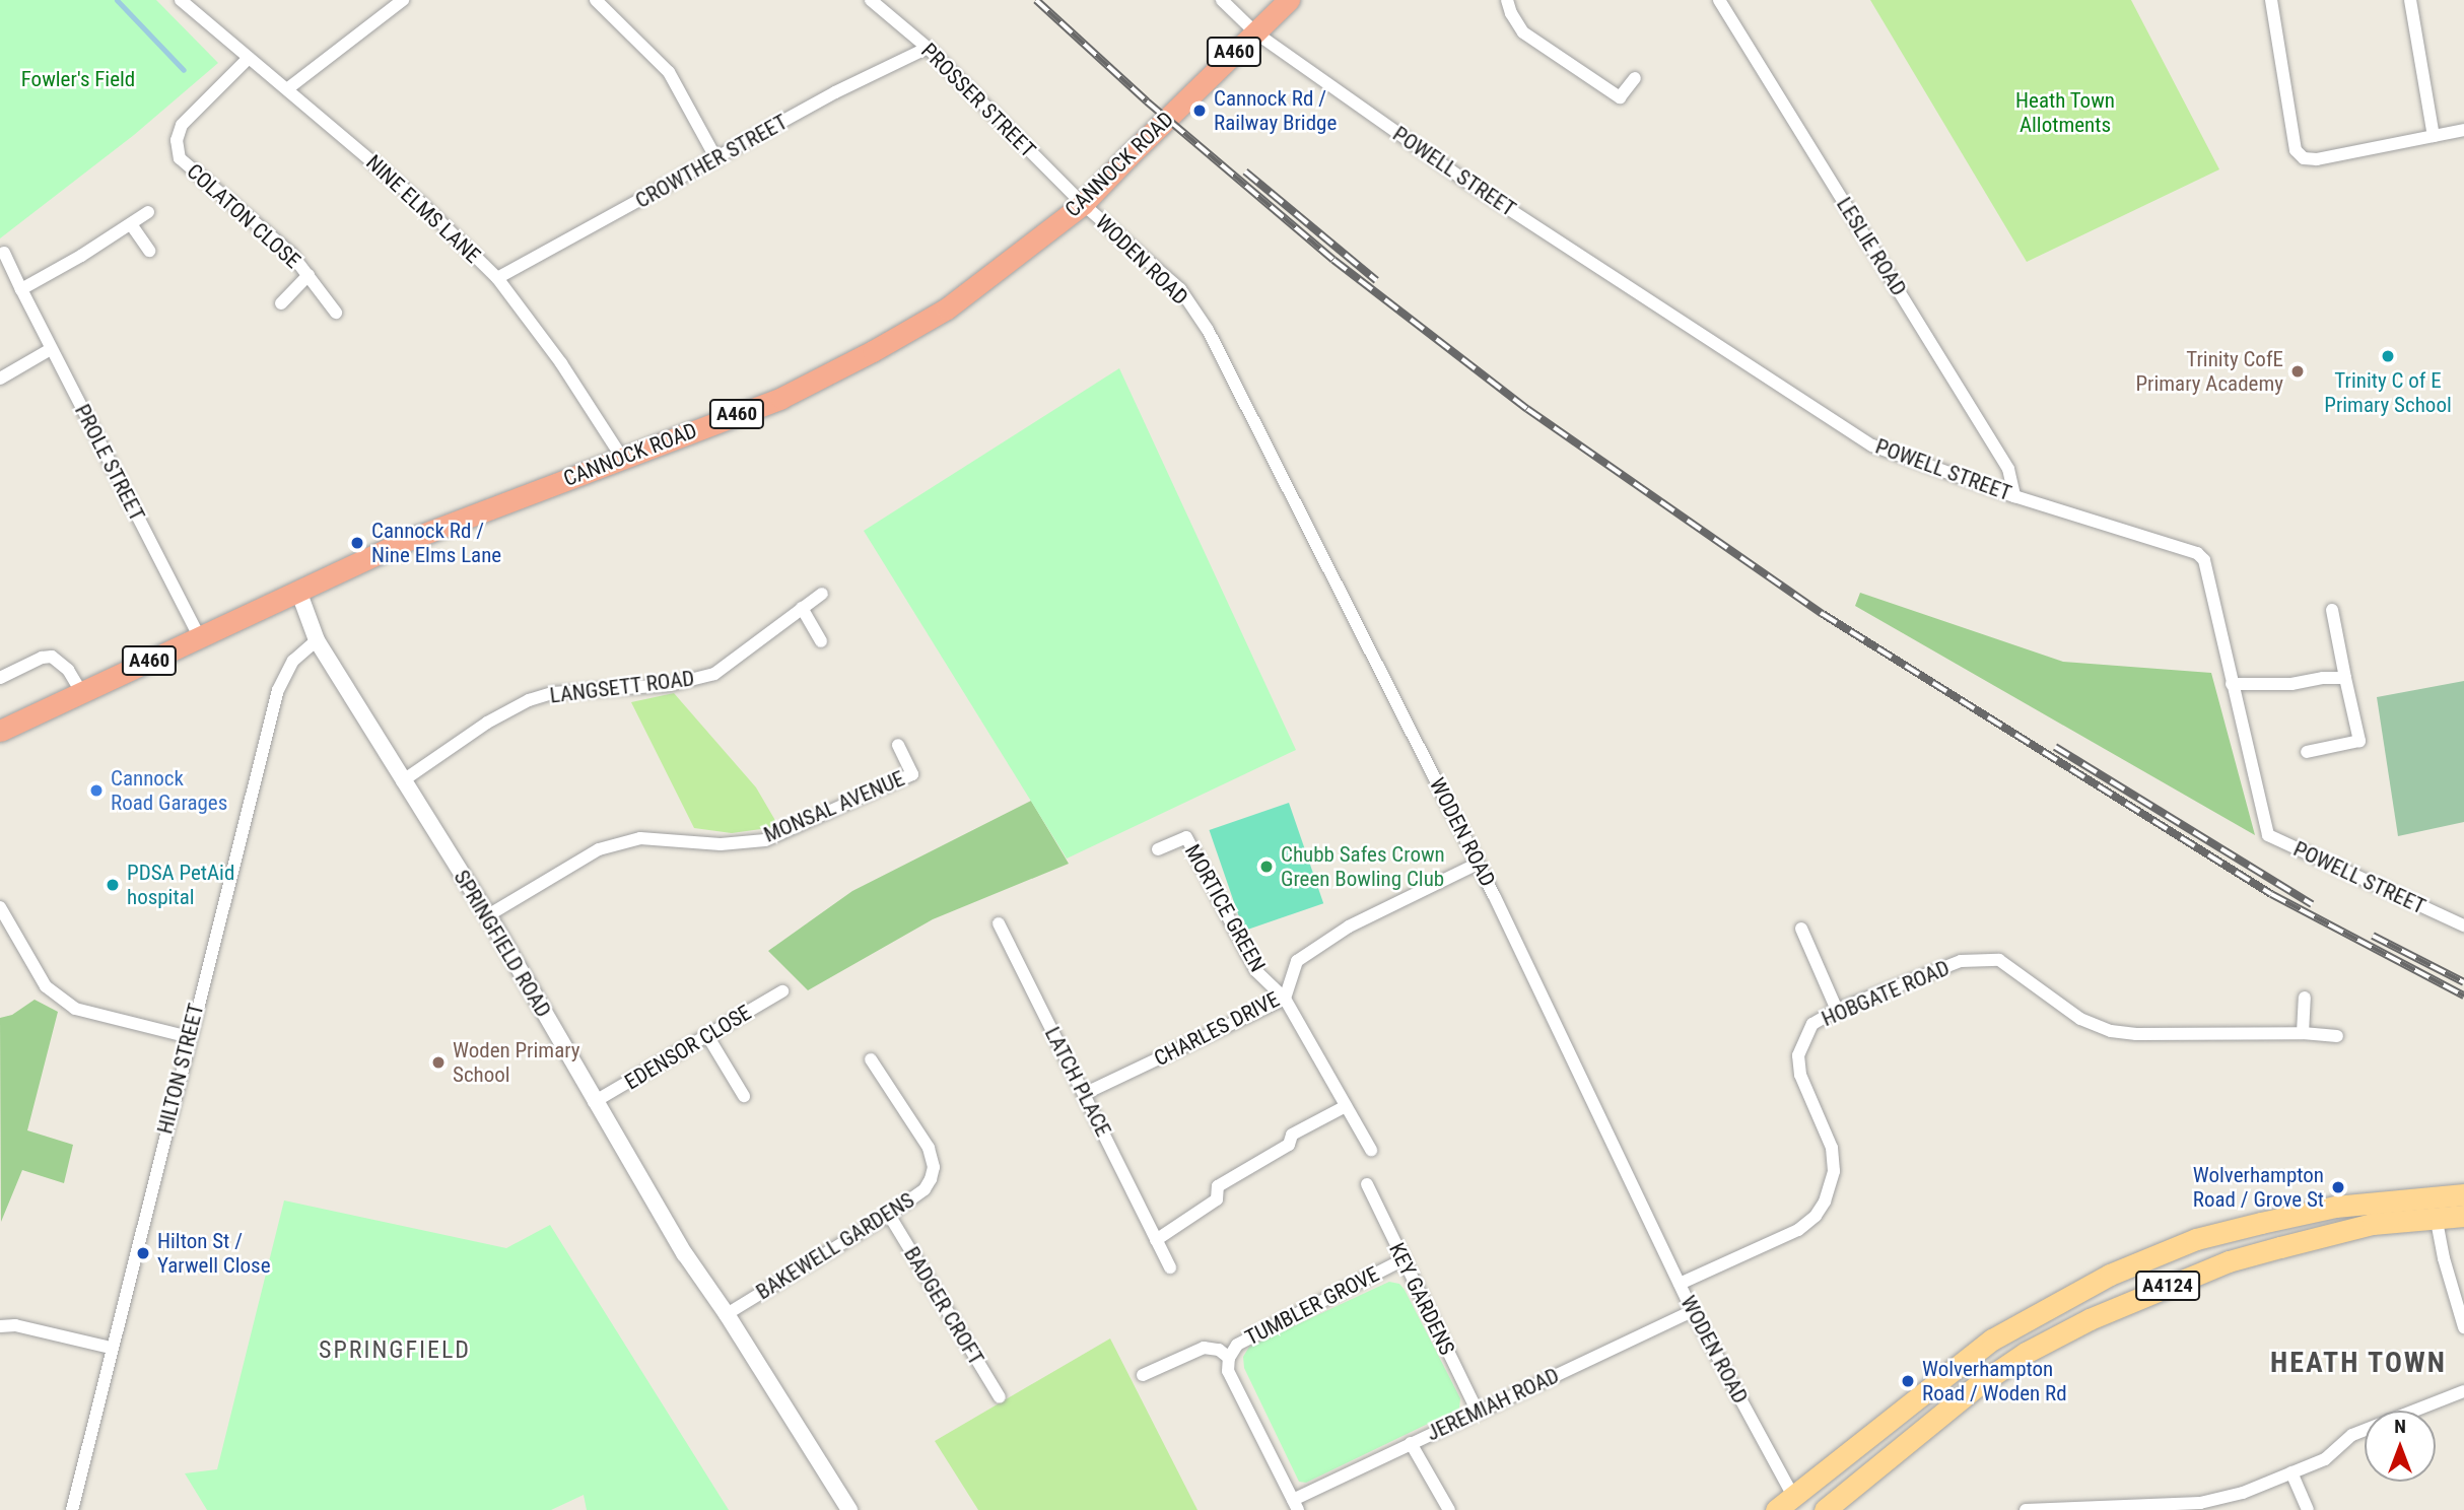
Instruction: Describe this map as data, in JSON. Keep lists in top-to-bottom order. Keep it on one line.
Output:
{"streets":{"highway":["A460","CANNOCK ROAD"],"main road":["A4124"],"street":["PROSSER STREET","CROWTHER STREET","POWELL STREET","NINE ELMS LANE","COLATON CLOSE","LESLIE ROAD","WODEN ROAD","PROLE STREET","LANGSETT ROAD","MONSAL AVENUE","MORTICE GREEN","SPRINGFIELD ROAD","HOBGATE ROAD","CHARLES DRIVE","EDENSOR CLOSE","HILTON STREET","LATCH PLACE","BAKEWELL GARDENS","KEY GARDENS","BADGER CROFT","TUMBLER GROVE","JEREMIAH ROAD"]},"crossings":[["PROSSER STREET","CROWTHER STREET"],["PROSSER STREET","CANNOCK ROAD"],["PROSSER STREET","WODEN ROAD"],["CROWTHER STREET","NINE ELMS LANE"],["CANNOCK ROAD","POWELL STREET"],["CANNOCK ROAD","NINE ELMS LANE"],["CANNOCK ROAD","WODEN ROAD"],["CANNOCK ROAD","PROLE STREET"],["CANNOCK ROAD","SPRINGFIELD ROAD"],["POWELL STREET","LESLIE ROAD"],["NINE ELMS LANE","COLATON CLOSE"],["WODEN ROAD","HOBGATE ROAD"],["WODEN ROAD","CHARLES DRIVE"],["WODEN ROAD","A4124"],["WODEN ROAD","JEREMIAH ROAD"],["LANGSETT ROAD","SPRINGFIELD ROAD"],["MONSAL AVENUE","SPRINGFIELD ROAD"],["MORTICE GREEN","CHARLES DRIVE"],["SPRINGFIELD ROAD","EDENSOR CLOSE"],["SPRINGFIELD ROAD","HILTON STREET"],["SPRINGFIELD ROAD","BAKEWELL GARDENS"],["CHARLES DRIVE","LATCH PLACE"],["BAKEWELL GARDENS","BADGER CROFT"],["KEY GARDENS","TUMBLER GROVE"],["KEY GARDENS","JEREMIAH ROAD"],["TUMBLER GROVE","JEREMIAH ROAD"]],"districts":["SPRINGFIELD","HEATH TOWN"],"parks":["Fowler's Field","Heath Town Allotments"],"places":["Cannock Rd / Railway Bridge","Trinity C of E Primary School","Trinity CofE Primary Academy","Cannock Rd / Nine Elms Lane","Cannock Road Garages","Chubb Safes Crown Green Bowling Club","PDSA PetAid hospital","Woden Primary School","Wolverhampton Road / Grove St","Hilton St / Yarwell Close","Wolverhampton Road / Woden Rd"],"north":"top"}
